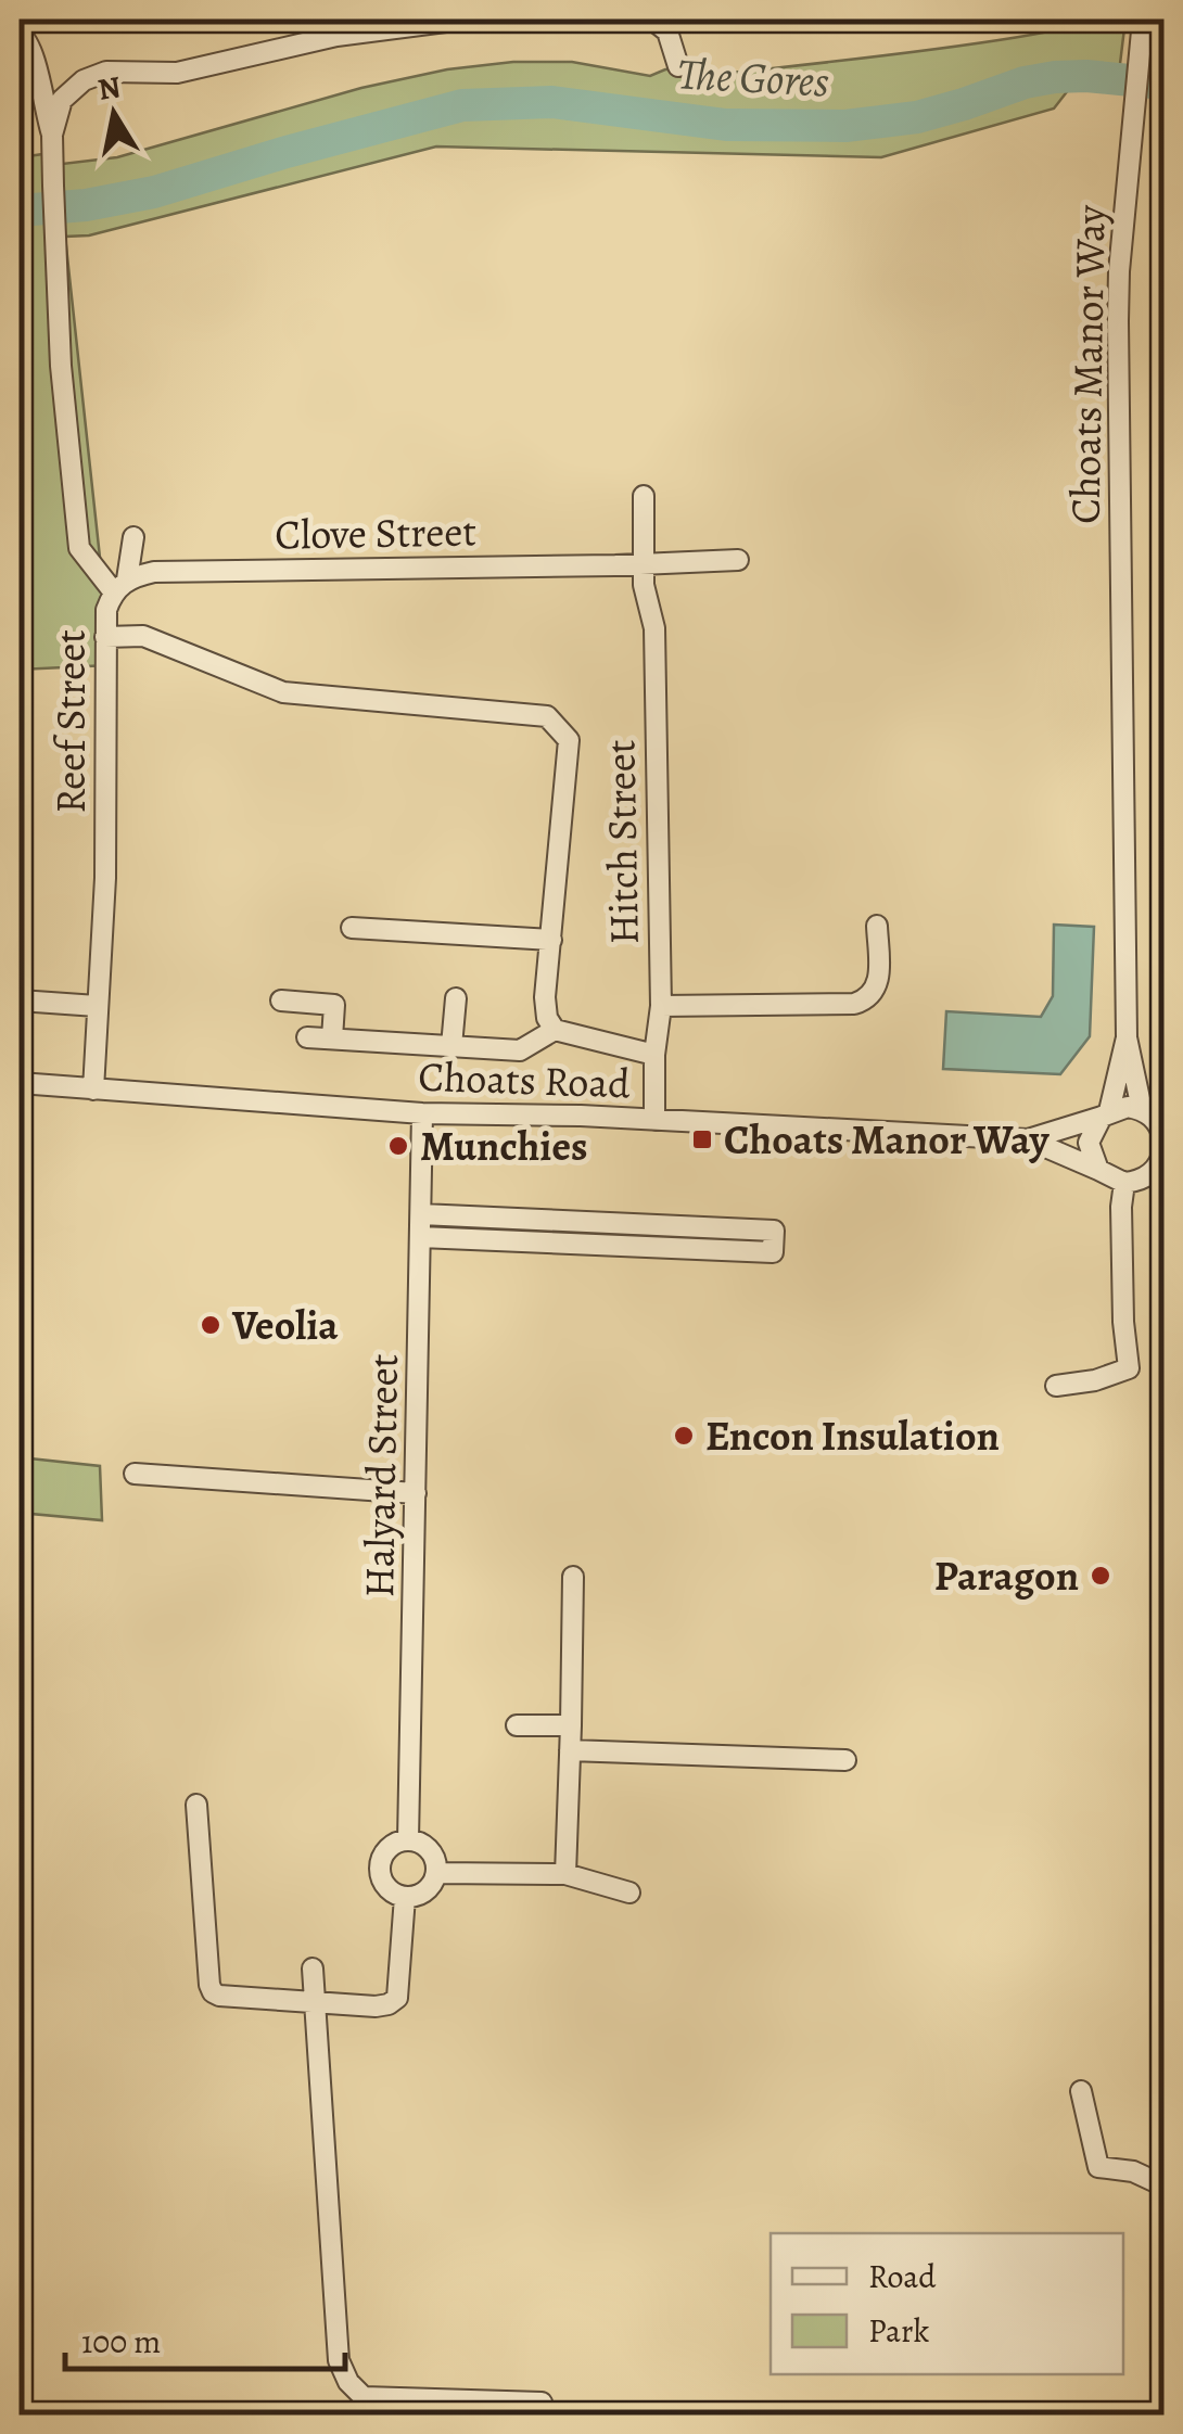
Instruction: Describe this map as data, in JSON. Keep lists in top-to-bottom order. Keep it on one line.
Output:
{"streets":{"street":["Choats Manor Way","Clove Street","Reef Street","Hitch Street","Choats Road","Halyard Street"]},"crossings":[["Choats Manor Way","Choats Road"],["Clove Street","Reef Street"],["Clove Street","Hitch Street"],["Reef Street","Choats Road"],["Hitch Street","Choats Road"],["Choats Road","Halyard Street"]],"water":["The Gores"],"places":{"transit":["Choats Manor Way"],"other":["Munchies","Veolia","Encon Insulation","Paragon"]},"legend":["Road","Park"],"scale_bar":"100 m","north":"top"}
